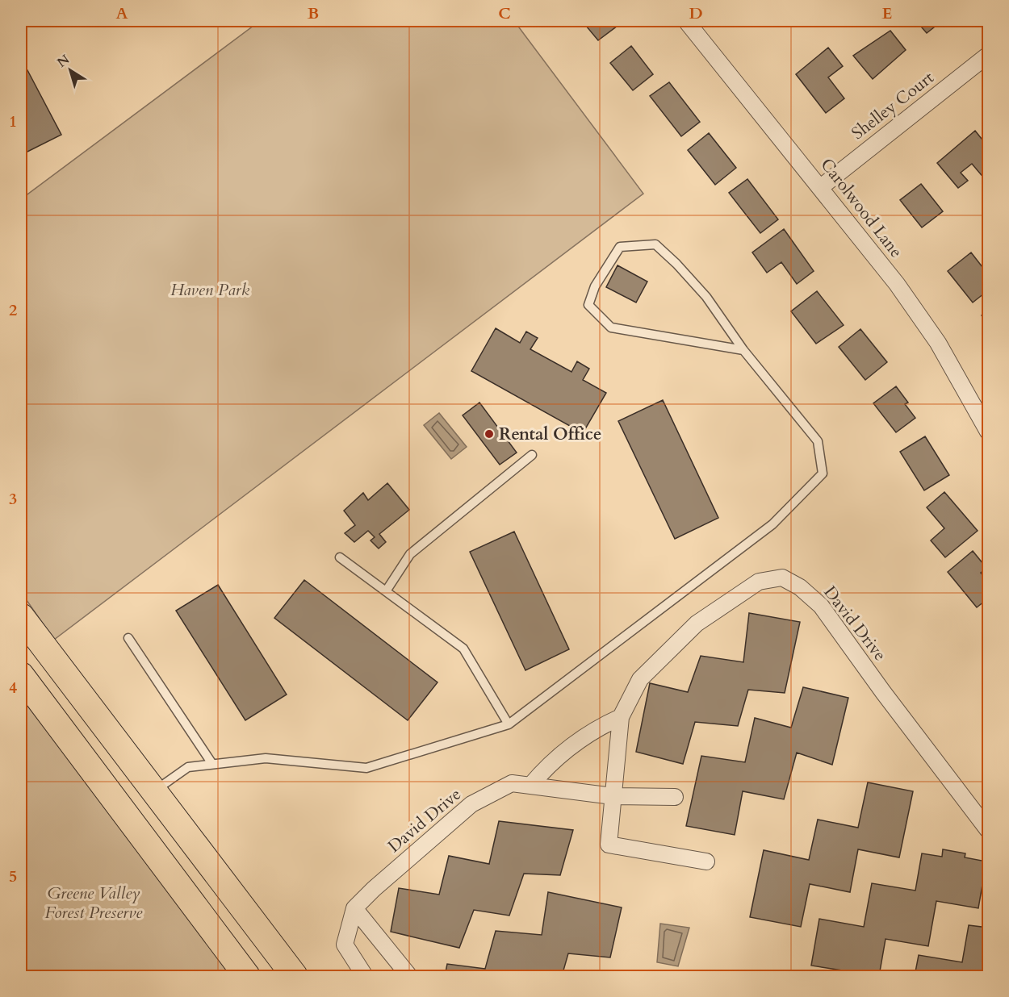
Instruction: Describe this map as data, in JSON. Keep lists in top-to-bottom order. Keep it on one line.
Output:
{"streets":{"street":["Shelley Court","Carolwood Lane","David Drive"]},"crossings":[["Shelley Court","Carolwood Lane"]],"parks":["Haven Park","Greene Valley Forest Preserve"],"places":["Rental Office"],"north":"top left","grid":{"columns":["A","B","C","D","E"],"rows":["1","2","3","4","5"]}}
